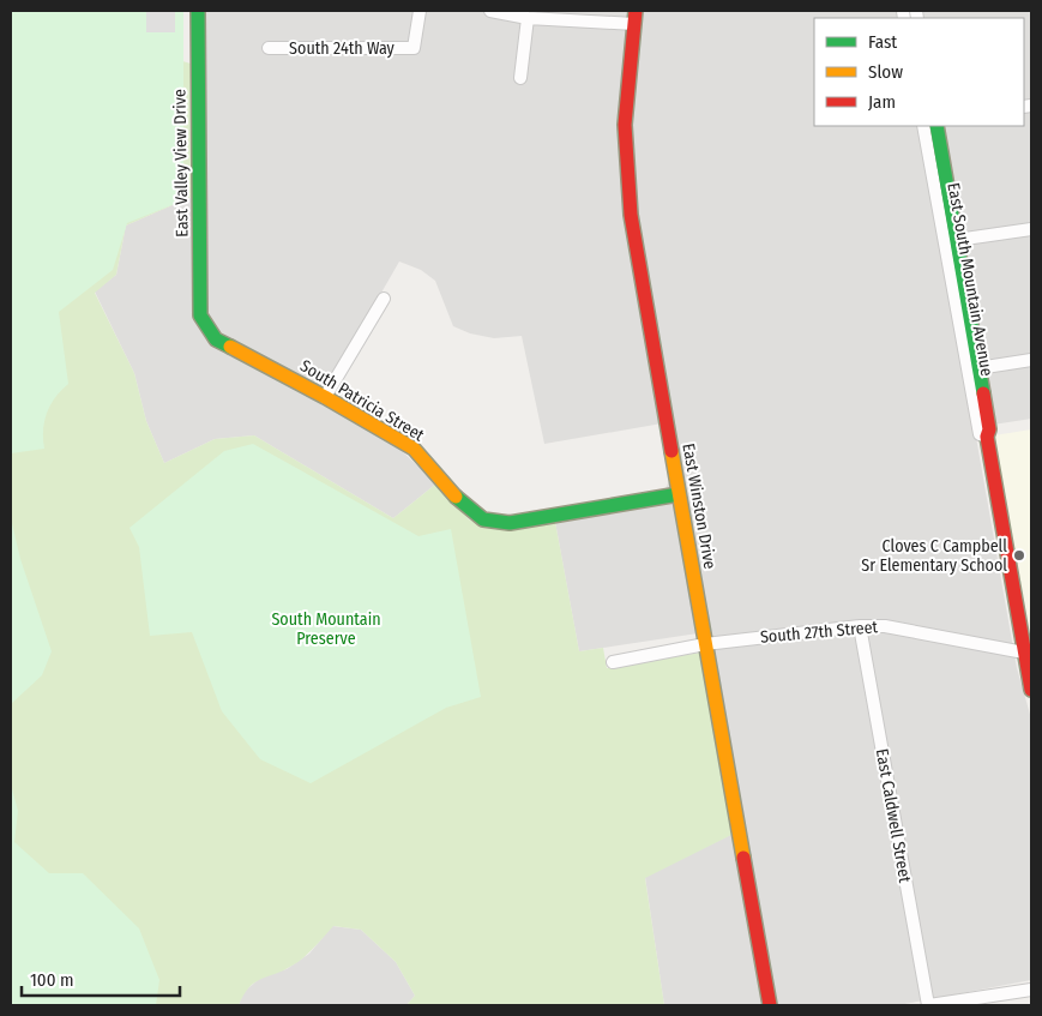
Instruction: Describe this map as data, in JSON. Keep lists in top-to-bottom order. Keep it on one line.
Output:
{"streets":{"street":["South 24th Way","East Valley View Drive","East South Mountain Avenue","South Patricia Street","East Winston Drive","South 27th Street","East Caldwell Street"]},"crossings":[["East Valley View Drive","South Patricia Street"],["East South Mountain Avenue","South 27th Street"],["South Patricia Street","East Winston Drive"],["East Winston Drive","South 27th Street"],["South 27th Street","East Caldwell Street"]],"parks":["South Mountain Preserve"],"places":["Cloves C Campbell Sr Elementary School"],"legend":["Fast","Slow","Jam"],"scale_bar":"100 m"}
